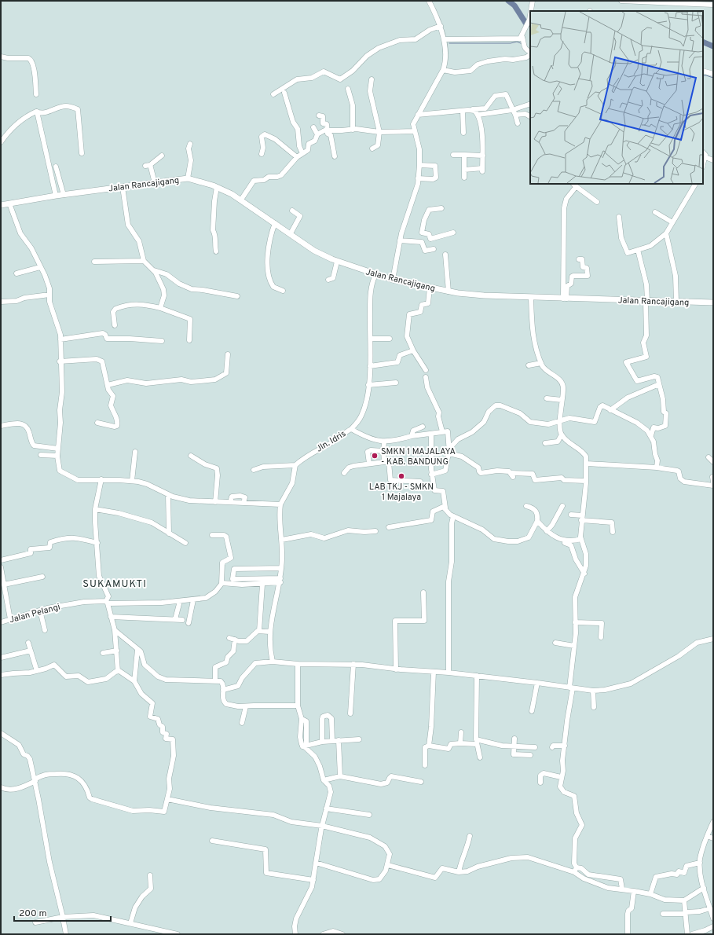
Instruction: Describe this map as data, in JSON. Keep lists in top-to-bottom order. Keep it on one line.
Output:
{"streets":{"main road":["Jalan Rancajigang"],"street":["Jln. Idris","Jalan Pelangi"]},"districts":["SUKAMUKTI"],"places":["SMKN 1 MAJALAYA - KAB. BANDUNG","LAB TKJ - SMKN 1 Majalaya"],"scale_bar":"200 m"}
